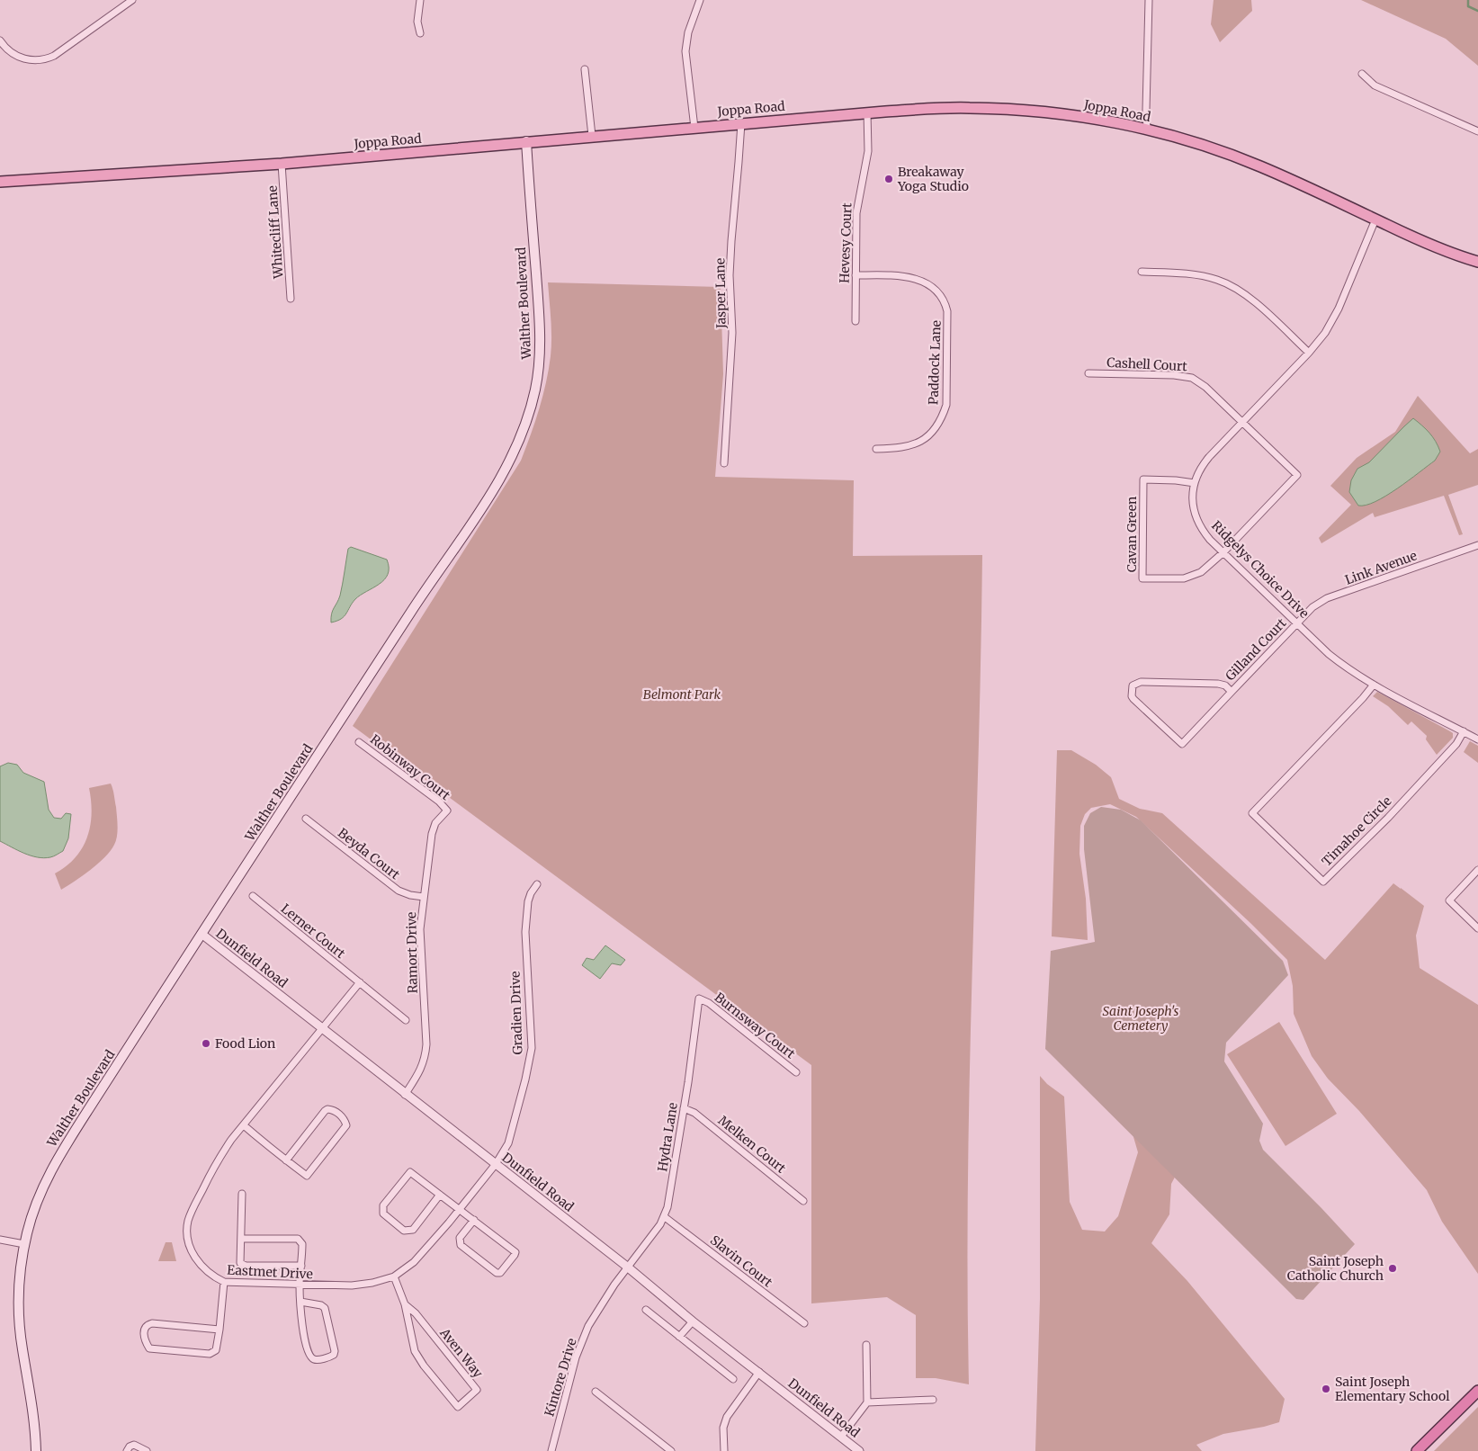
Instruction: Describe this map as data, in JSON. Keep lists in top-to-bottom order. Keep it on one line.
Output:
{"streets":{"main road":["Joppa Road","Walther Boulevard"],"street":["Whitecliff Lane","Hevesy Court","Jasper Lane","Paddock Lane","Cashell Court","Cavan Green","Link Avenue","Ridgelys Choice Drive","Gilland Court","Robinway Court","Timahoe Circle","Beyda Court","Lerner Court","Ramort Drive","Dunfield Road","Gradien Drive","Burnsway Court","Hydra Lane","Melken Court","Slavin Court","Eastmet Drive","Aven Way","Kintore Drive"]},"crossings":[["Joppa Road","Whitecliff Lane"],["Joppa Road","Hevesy Court"],["Joppa Road","Jasper Lane"],["Joppa Road","Walther Boulevard"],["Joppa Road","Ridgelys Choice Drive"],["Hevesy Court","Paddock Lane"],["Walther Boulevard","Dunfield Road"],["Cashell Court","Cavan Green"],["Cashell Court","Ridgelys Choice Drive"],["Cavan Green","Ridgelys Choice Drive"],["Link Avenue","Ridgelys Choice Drive"],["Link Avenue","Gilland Court"],["Ridgelys Choice Drive","Gilland Court"],["Ridgelys Choice Drive","Timahoe Circle"],["Robinway Court","Ramort Drive"],["Beyda Court","Ramort Drive"],["Ramort Drive","Dunfield Road"],["Dunfield Road","Gradien Drive"],["Dunfield Road","Hydra Lane"],["Dunfield Road","Eastmet Drive"],["Dunfield Road","Kintore Drive"],["Gradien Drive","Eastmet Drive"],["Burnsway Court","Hydra Lane"],["Hydra Lane","Melken Court"],["Hydra Lane","Slavin Court"],["Hydra Lane","Kintore Drive"],["Eastmet Drive","Aven Way"]],"parks":["Belmont Park","Saint Joseph's Cemetery"],"places":["Breakaway Yoga Studio","Food Lion","Saint Joseph Catholic Church","Saint Joseph Elementary School"]}
